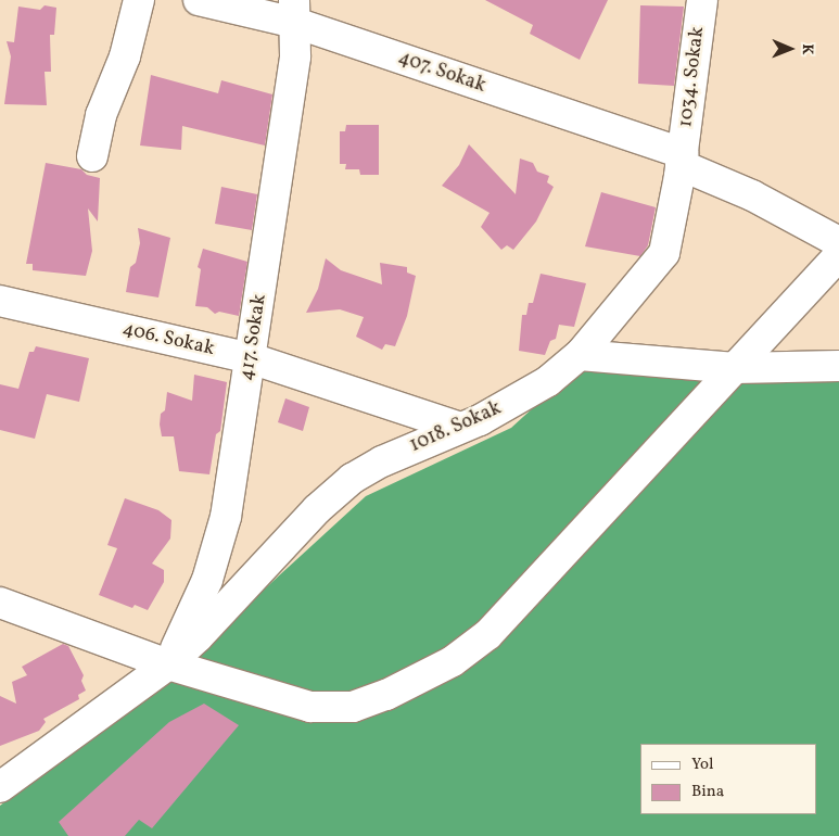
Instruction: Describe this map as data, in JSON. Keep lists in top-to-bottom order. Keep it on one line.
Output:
{"streets":{"street":["407. Sokak","1034. Sokak","417. Sokak","406. Sokak","1018. Sokak"]},"crossings":[["407. Sokak","1034. Sokak"],["407. Sokak","417. Sokak"],["407. Sokak","1018. Sokak"],["1034. Sokak","1018. Sokak"],["417. Sokak","406. Sokak"],["417. Sokak","1018. Sokak"],["406. Sokak","1018. Sokak"]],"legend":["Yol","Bina"],"north":"right"}
